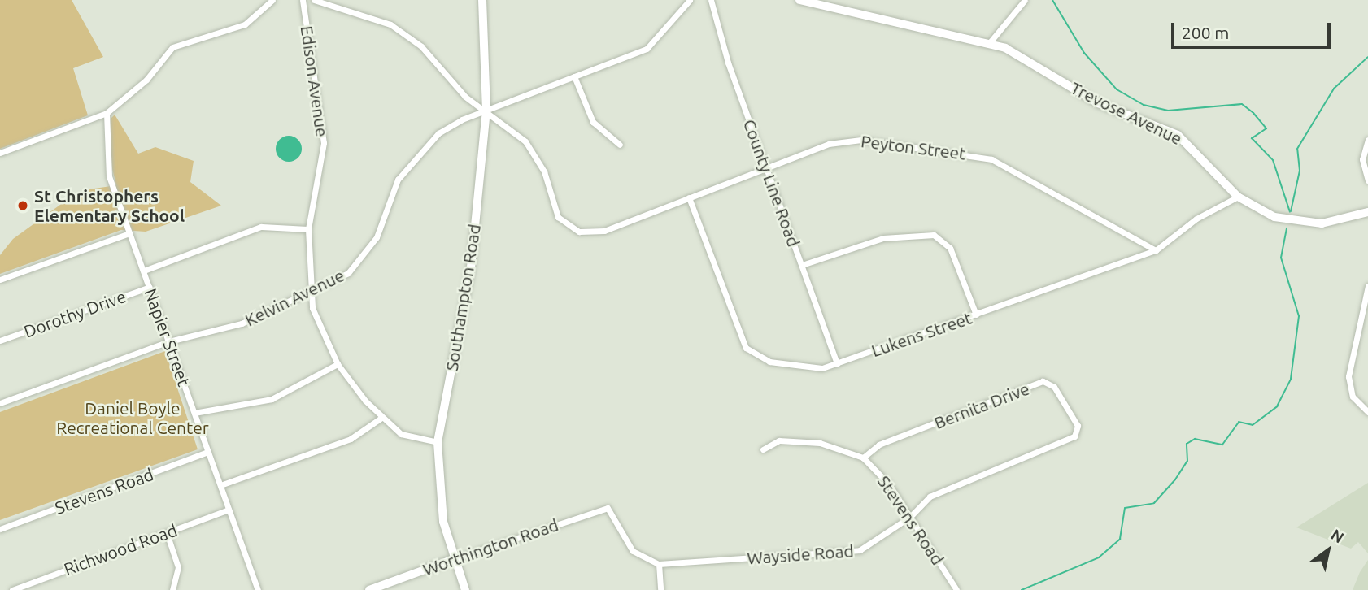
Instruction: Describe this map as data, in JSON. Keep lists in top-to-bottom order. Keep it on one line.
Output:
{"streets":{"street":["Edison Avenue","Trevose Avenue","Peyton Street","County Line Road","Kelvin Avenue","Southampton Road","Dorothy Drive","Lukens Street","Napier Street","Bernita Drive","Stevens Road","Worthington Road","Richwood Road","Wayside Road"]},"crossings":[["Edison Avenue","Kelvin Avenue"],["Edison Avenue","Southampton Road"],["Trevose Avenue","Lukens Street"],["Peyton Street","County Line Road"],["Peyton Street","Kelvin Avenue"],["Peyton Street","Southampton Road"],["Peyton Street","Lukens Street"],["County Line Road","Lukens Street"],["Kelvin Avenue","Southampton Road"],["Kelvin Avenue","Napier Street"],["Southampton Road","Worthington Road"],["Dorothy Drive","Napier Street"],["Napier Street","Stevens Road"],["Napier Street","Richwood Road"],["Bernita Drive","Stevens Road"],["Bernita Drive","Wayside Road"],["Stevens Road","Wayside Road"],["Worthington Road","Wayside Road"]],"parks":["Daniel Boyle Recreational Center"],"places":["St Christophers Elementary School"],"scale_bar":"200 m","north":"top right"}
